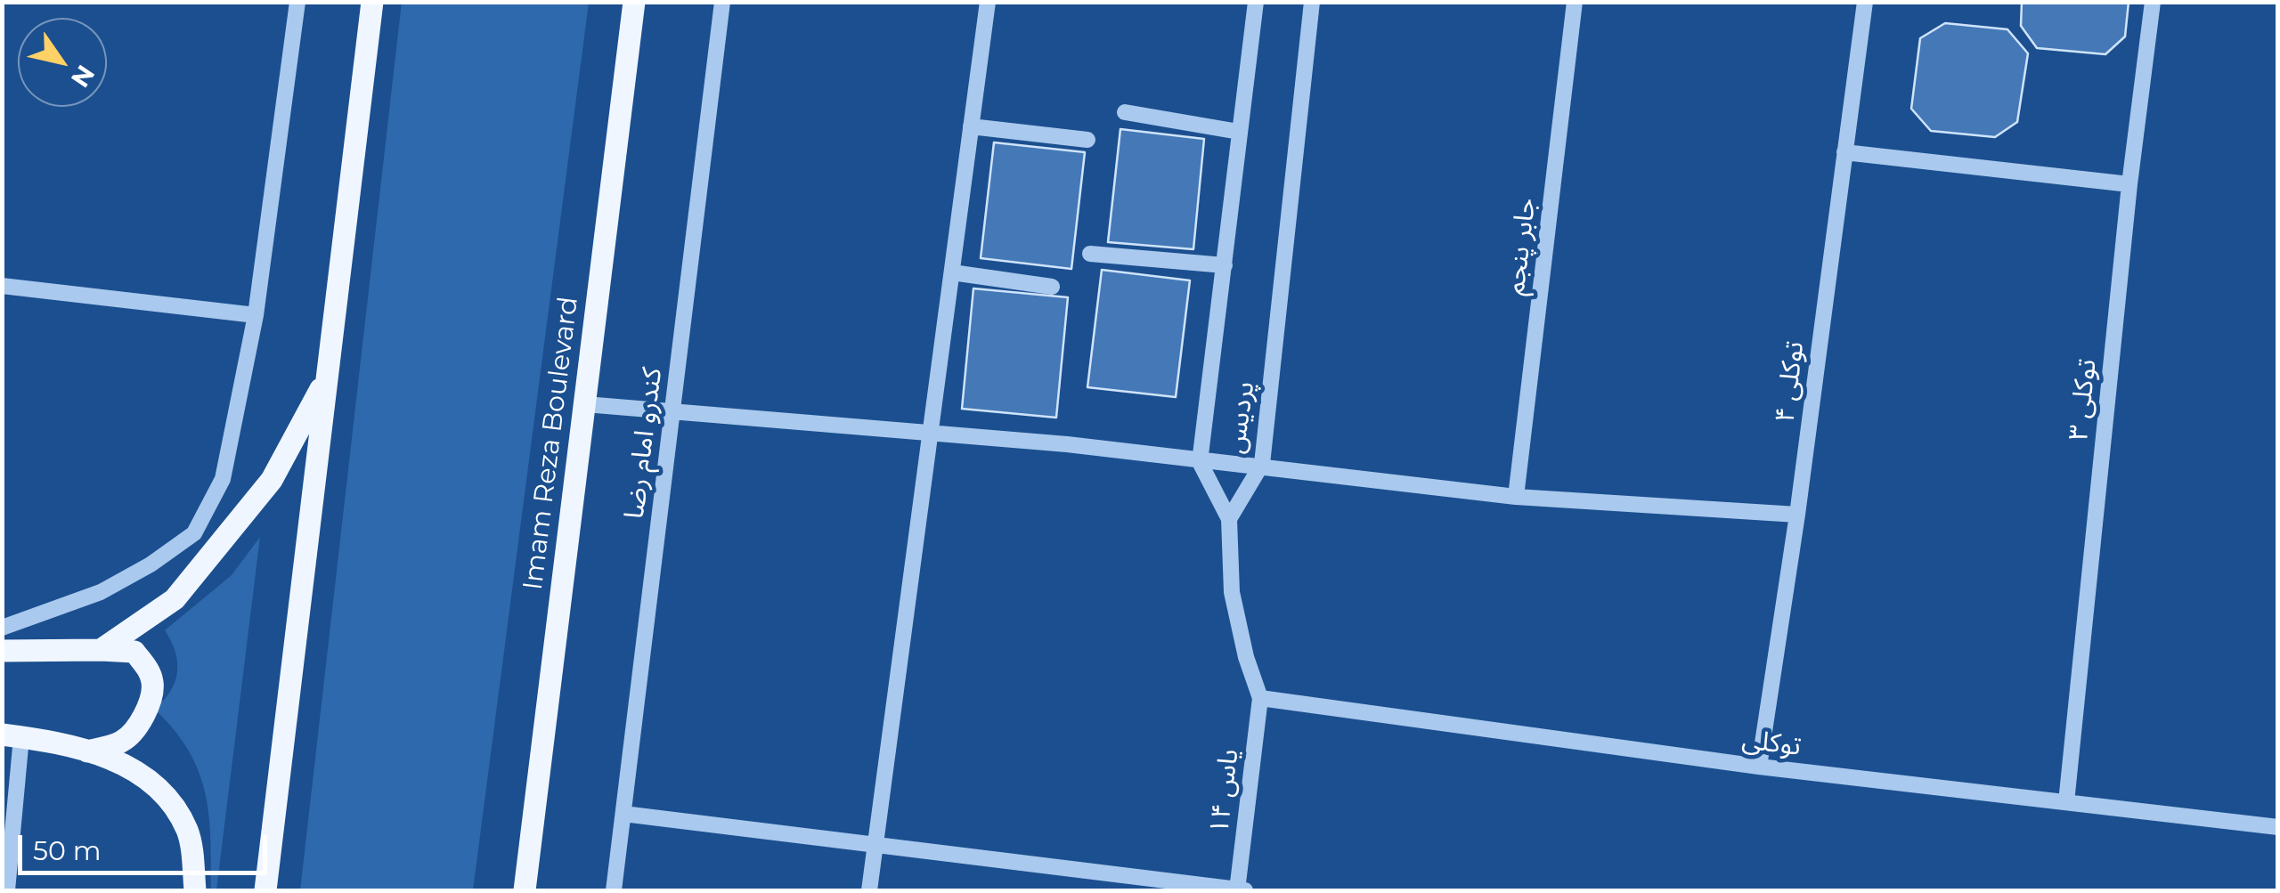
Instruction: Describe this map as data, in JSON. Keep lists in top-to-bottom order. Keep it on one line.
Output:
{"streets":{"main road":["Imam Reza Boulevard"],"street":["جابر پنجم","توکلی ۴","توکلی ۳","پردیس","کندرو امام رضا","توکلی","یاس ۱۴"]},"crossings":[["توکلی ۴","توکلی"],["توکلی ۳","توکلی"],["توکلی","یاس ۱۴"]],"scale_bar":"50 m","north":"bottom right"}
